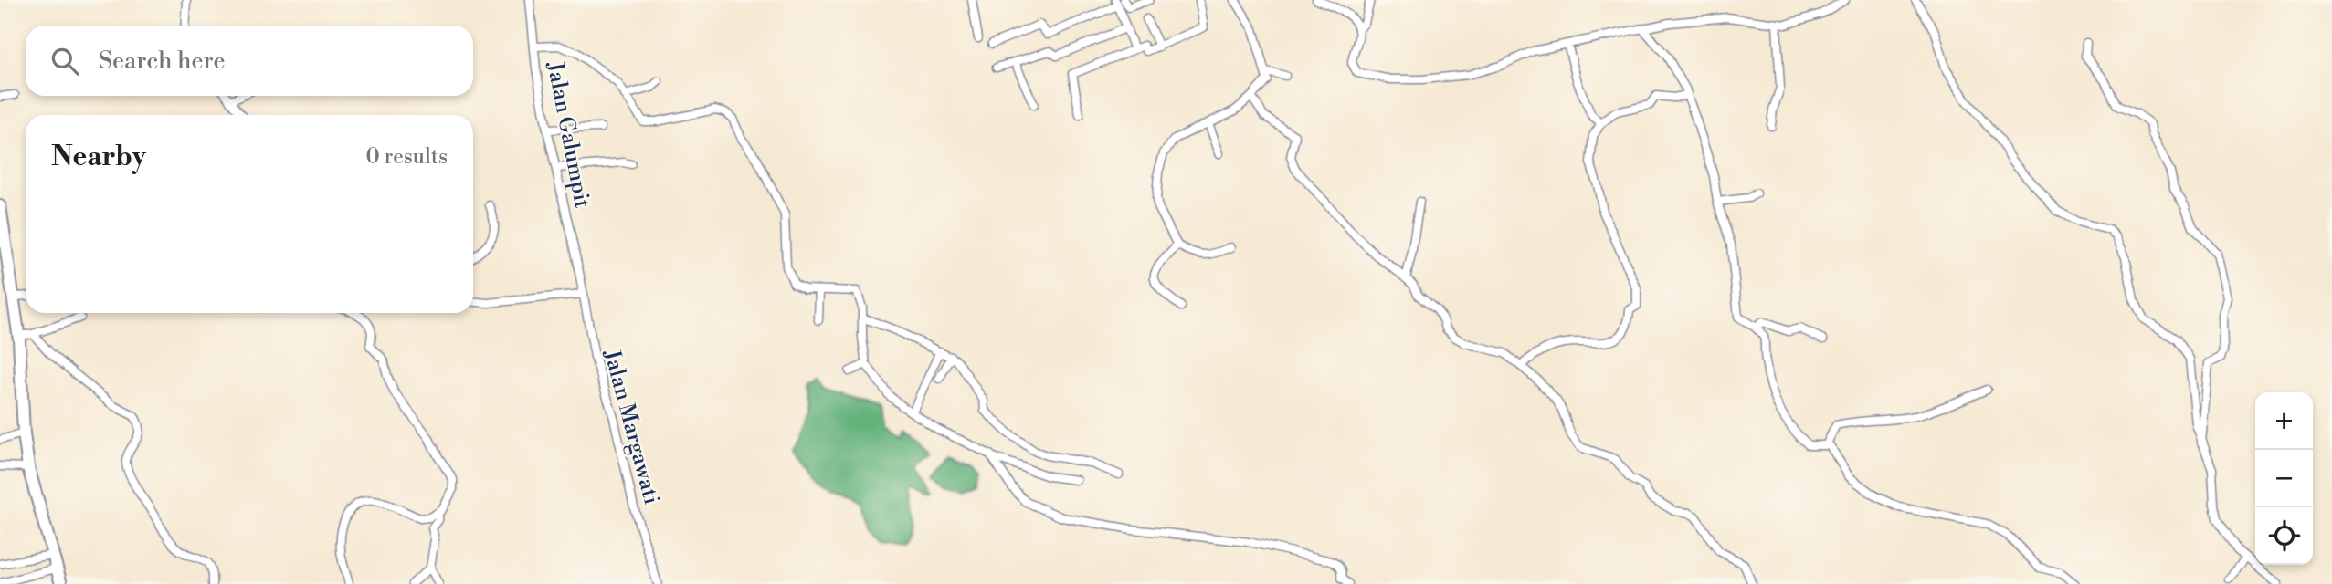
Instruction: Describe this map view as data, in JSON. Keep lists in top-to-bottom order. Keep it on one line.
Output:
{"streets":{"street":["Jalan Galumpit","Jalan Margawati"]},"crossings":[["Jalan Galumpit","Jalan Margawati"]],"page":{"search":"Search here","heading":["Nearby","0 results"],"map_buttons":["+","−"]}}
